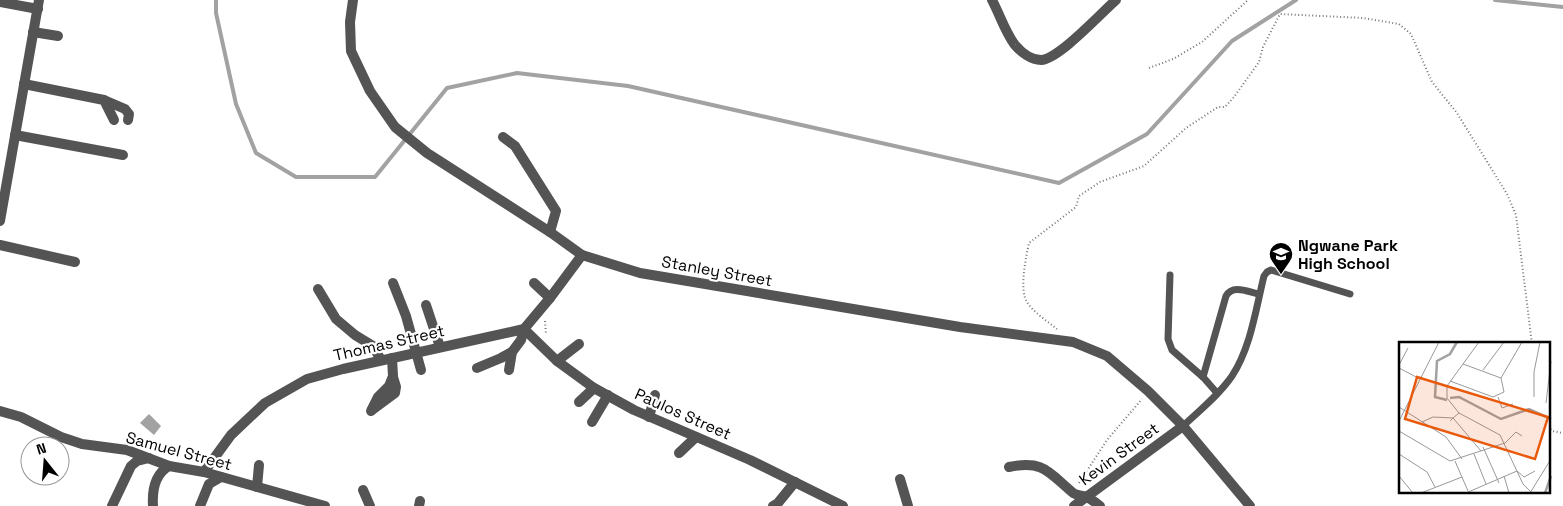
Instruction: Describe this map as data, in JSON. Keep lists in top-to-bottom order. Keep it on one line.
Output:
{"streets":{"street":["Stanley Street","Thomas Street","Paulos Street","Samuel Street","Kevin Street"]},"crossings":[["Stanley Street","Kevin Street"],["Thomas Street","Paulos Street"],["Thomas Street","Samuel Street"]],"places":{"school or university":["Ngwane Park High School"]},"north":"top"}
